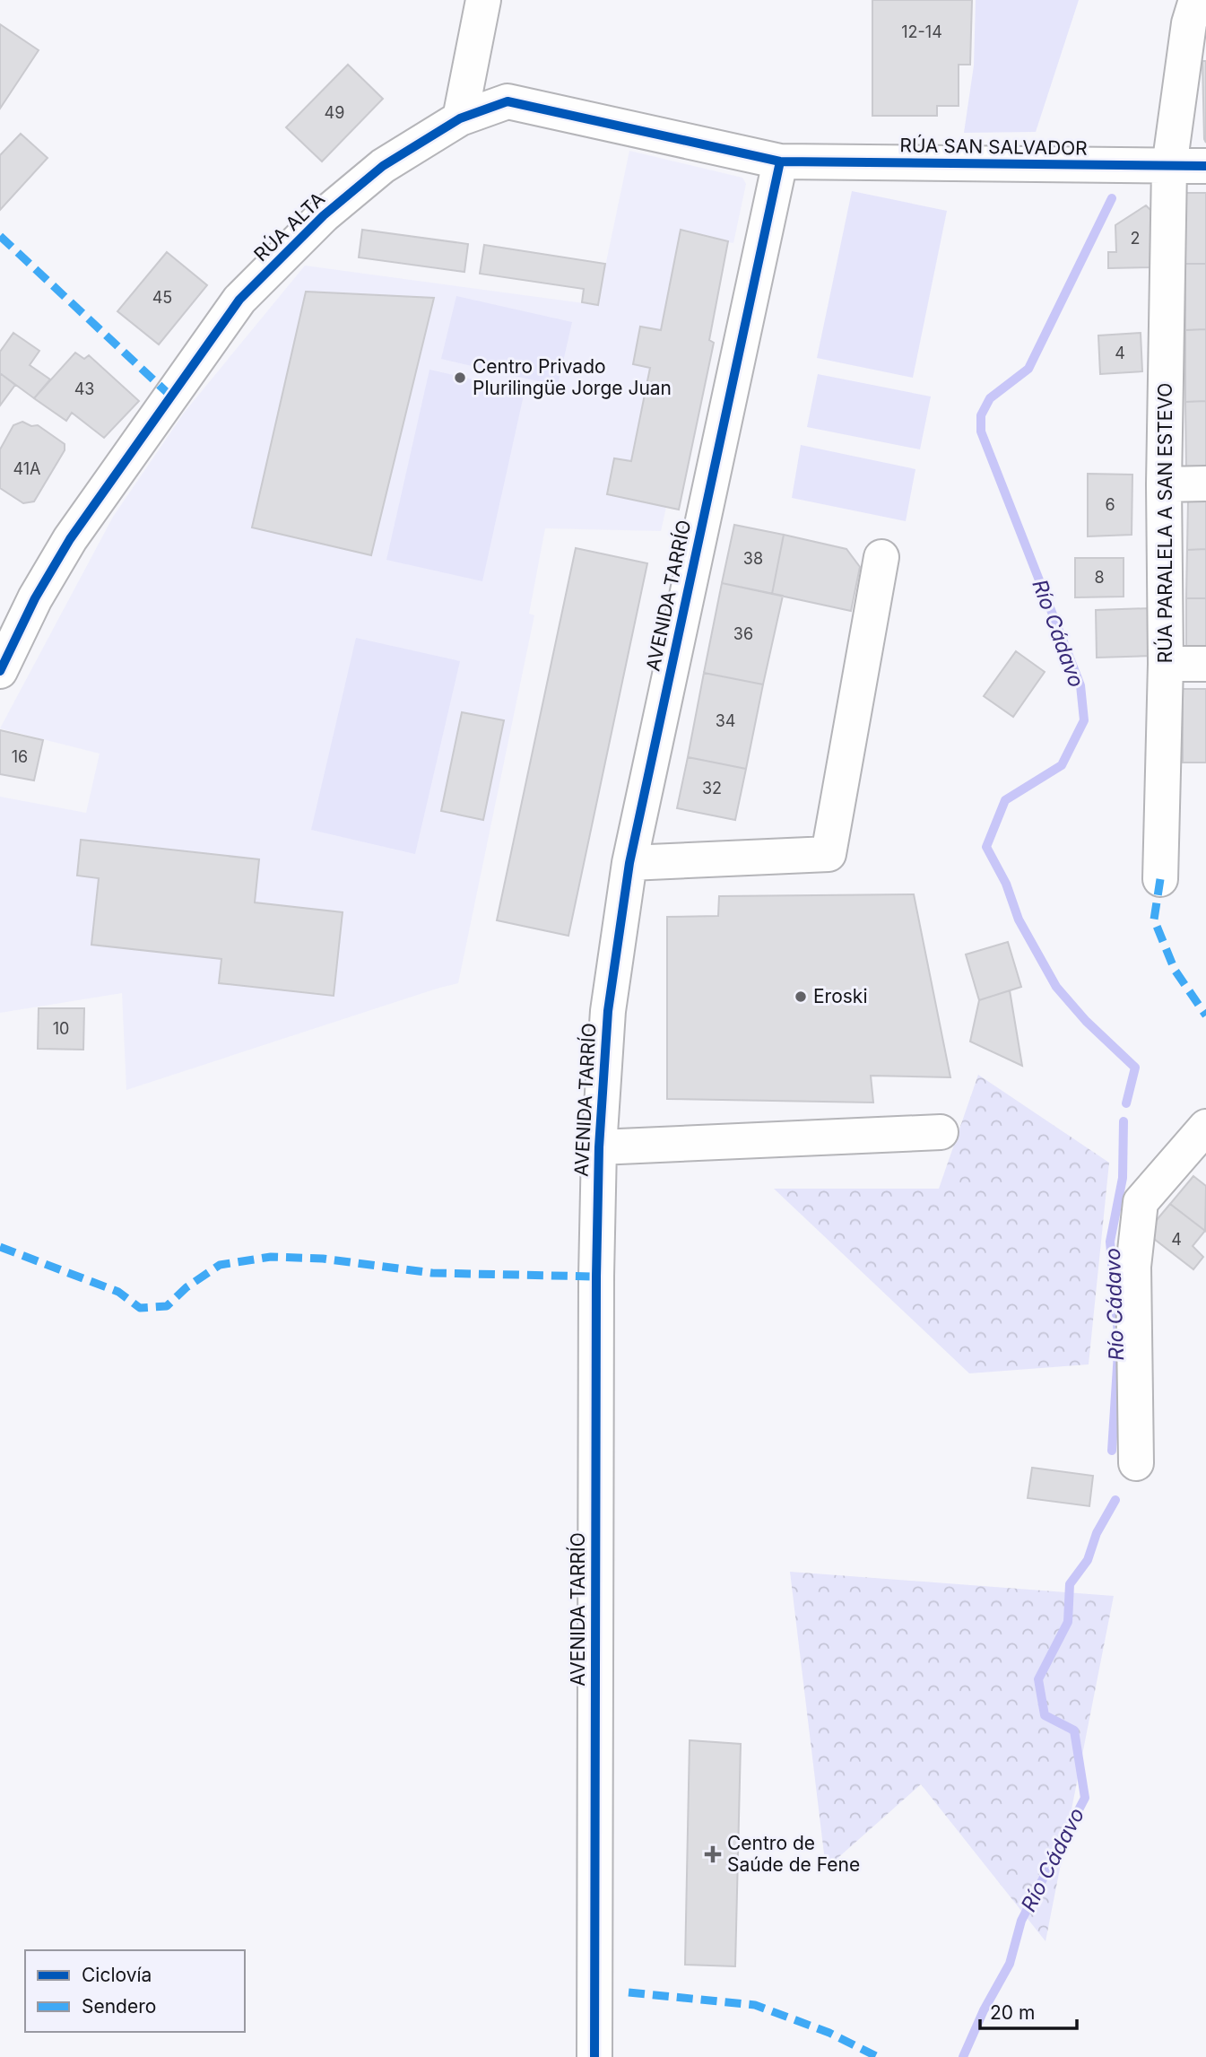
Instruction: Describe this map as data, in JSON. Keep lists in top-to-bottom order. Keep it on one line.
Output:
{"streets":{"street":["RÚA SAN SALVADOR","RÚA ALTA","RÚA PARALELA A SAN ESTEVO","AVENIDA TARRÍO"]},"crossings":[["RÚA SAN SALVADOR","RÚA ALTA"],["RÚA SAN SALVADOR","RÚA PARALELA A SAN ESTEVO"],["RÚA SAN SALVADOR","AVENIDA TARRÍO"],["RÚA ALTA","AVENIDA TARRÍO"]],"water":["Río Cádavo"],"places":{"other":["Centro Privado Plurilingüe Jorge Juan","Eroski"],"health":["Centro de Saúde de Fene"]},"house_numbers":["12-14","49","2","45","4","43","41A","6","38","8","36","34","16","32","10","4"],"legend":["Ciclovía","Sendero"],"scale_bar":"20 m"}
